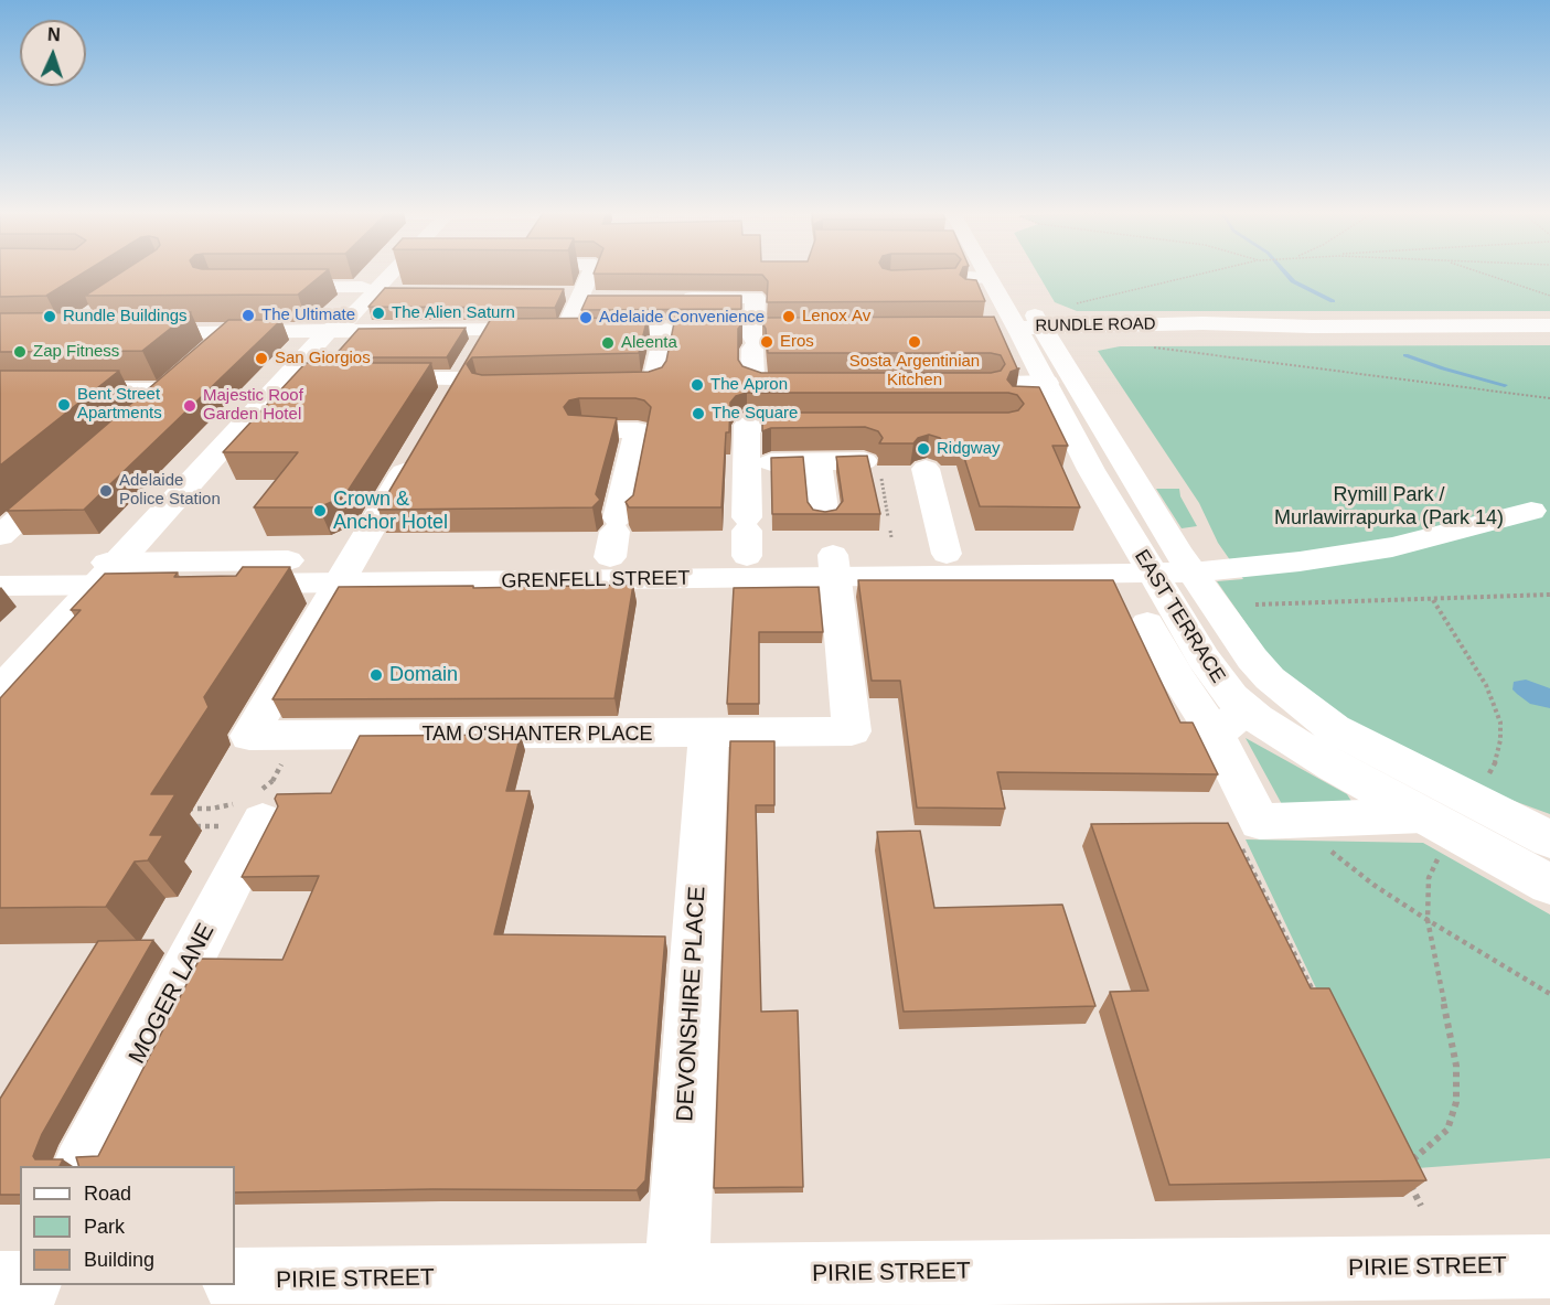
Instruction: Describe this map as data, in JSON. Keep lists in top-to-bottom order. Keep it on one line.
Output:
{"streets":{"street":["RUNDLE ROAD","GRENFELL STREET","EAST TERRACE","TAM O'SHANTER PLACE","MOGER LANE","DEVONSHIRE PLACE","PIRIE STREET"]},"crossings":[["RUNDLE ROAD","EAST TERRACE"],["GRENFELL STREET","EAST TERRACE"],["GRENFELL STREET","TAM O'SHANTER PLACE"],["TAM O'SHANTER PLACE","DEVONSHIRE PLACE"],["DEVONSHIRE PLACE","PIRIE STREET"]],"parks":["Rymill Park / Murlawirrapurka (Park 14)"],"places":["The Alien Saturn","The Ultimate","Rundle Buildings","Lenox Av","Adelaide Convenience","Eros","Sosta Argentinian Kitchen","Aleenta","Zap Fitness","San Giorgios","The Apron","Bent Street Apartments","Majestic Roof Garden Hotel","The Square","Ridgway","Adelaide Police Station","Crown & Anchor Hotel","Domain"],"legend":["Road","Park","Building"],"north":"top"}
